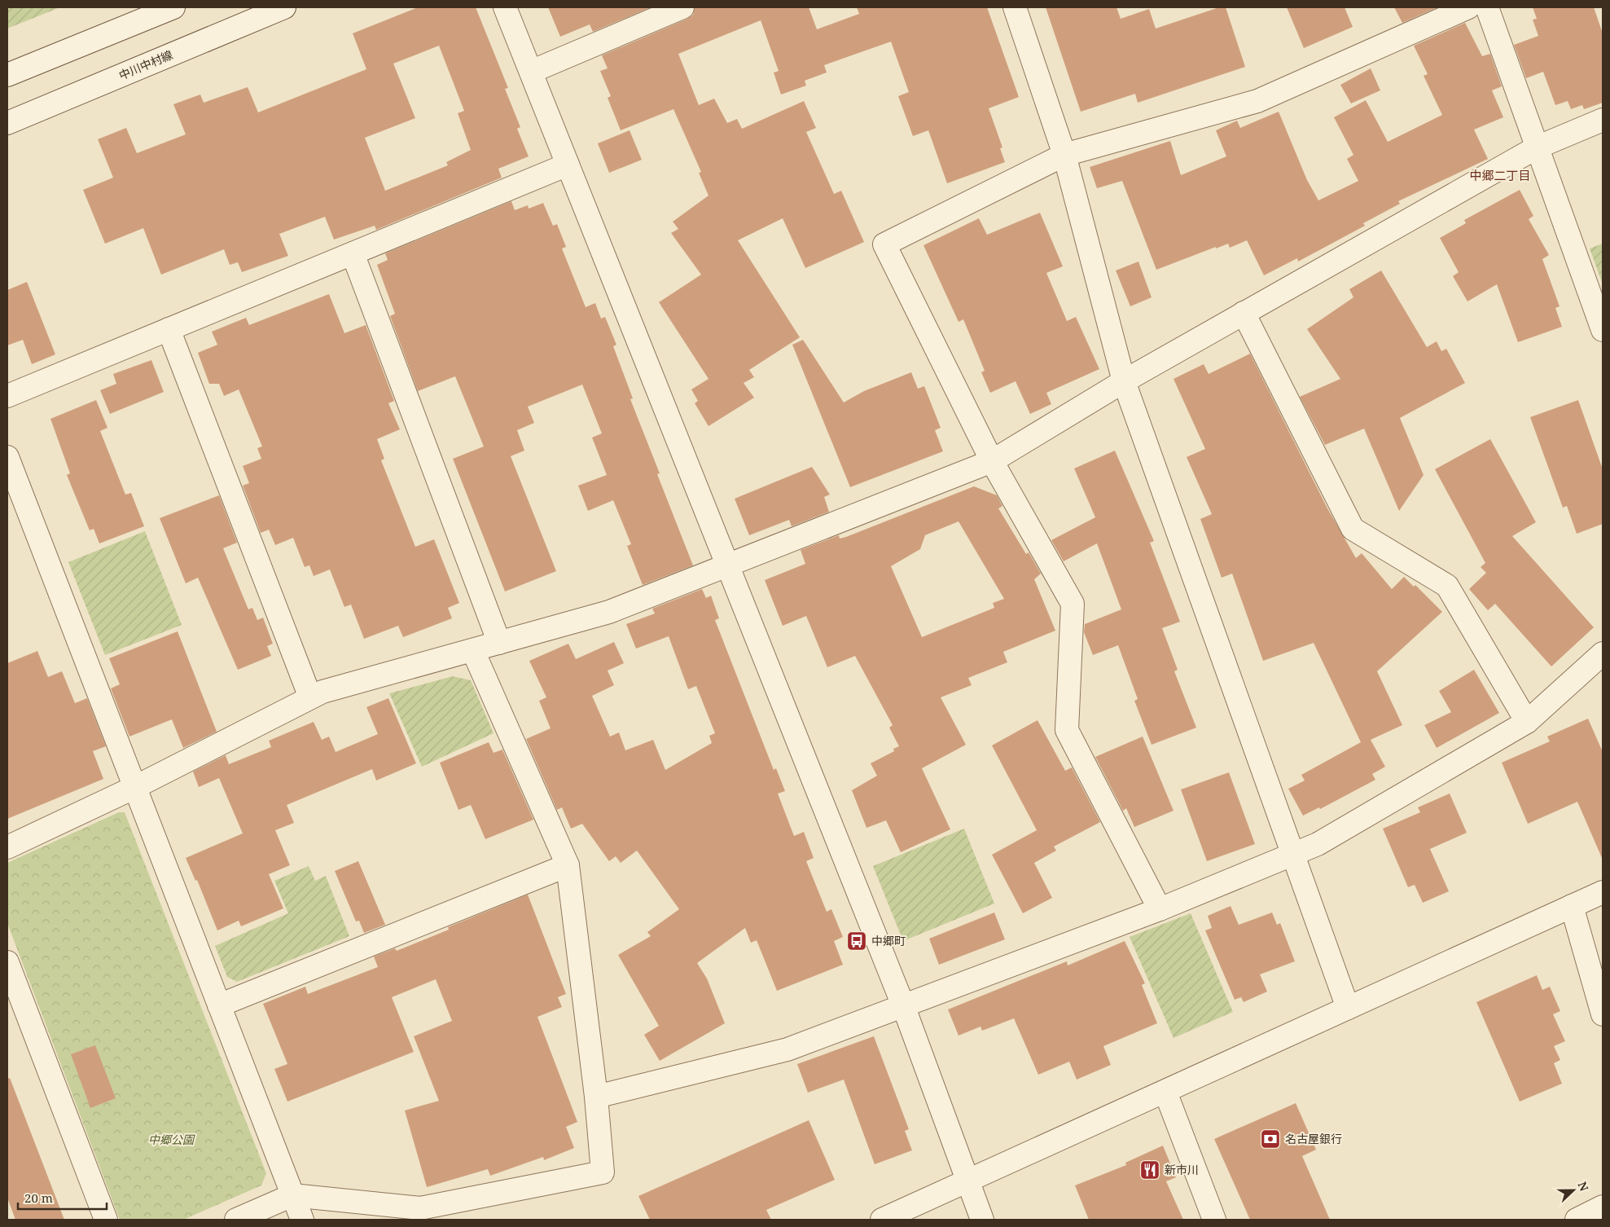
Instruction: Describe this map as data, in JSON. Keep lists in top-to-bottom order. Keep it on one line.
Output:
{"streets":{"street":["中川中村線"]},"districts":["中郷二丁目"],"parks":["中郷公園"],"places":{"bus stop":["中郷町"],"bank":["名古屋銀行"],"restaurant":["新市川"]},"scale_bar":"20 m","north":"right"}
